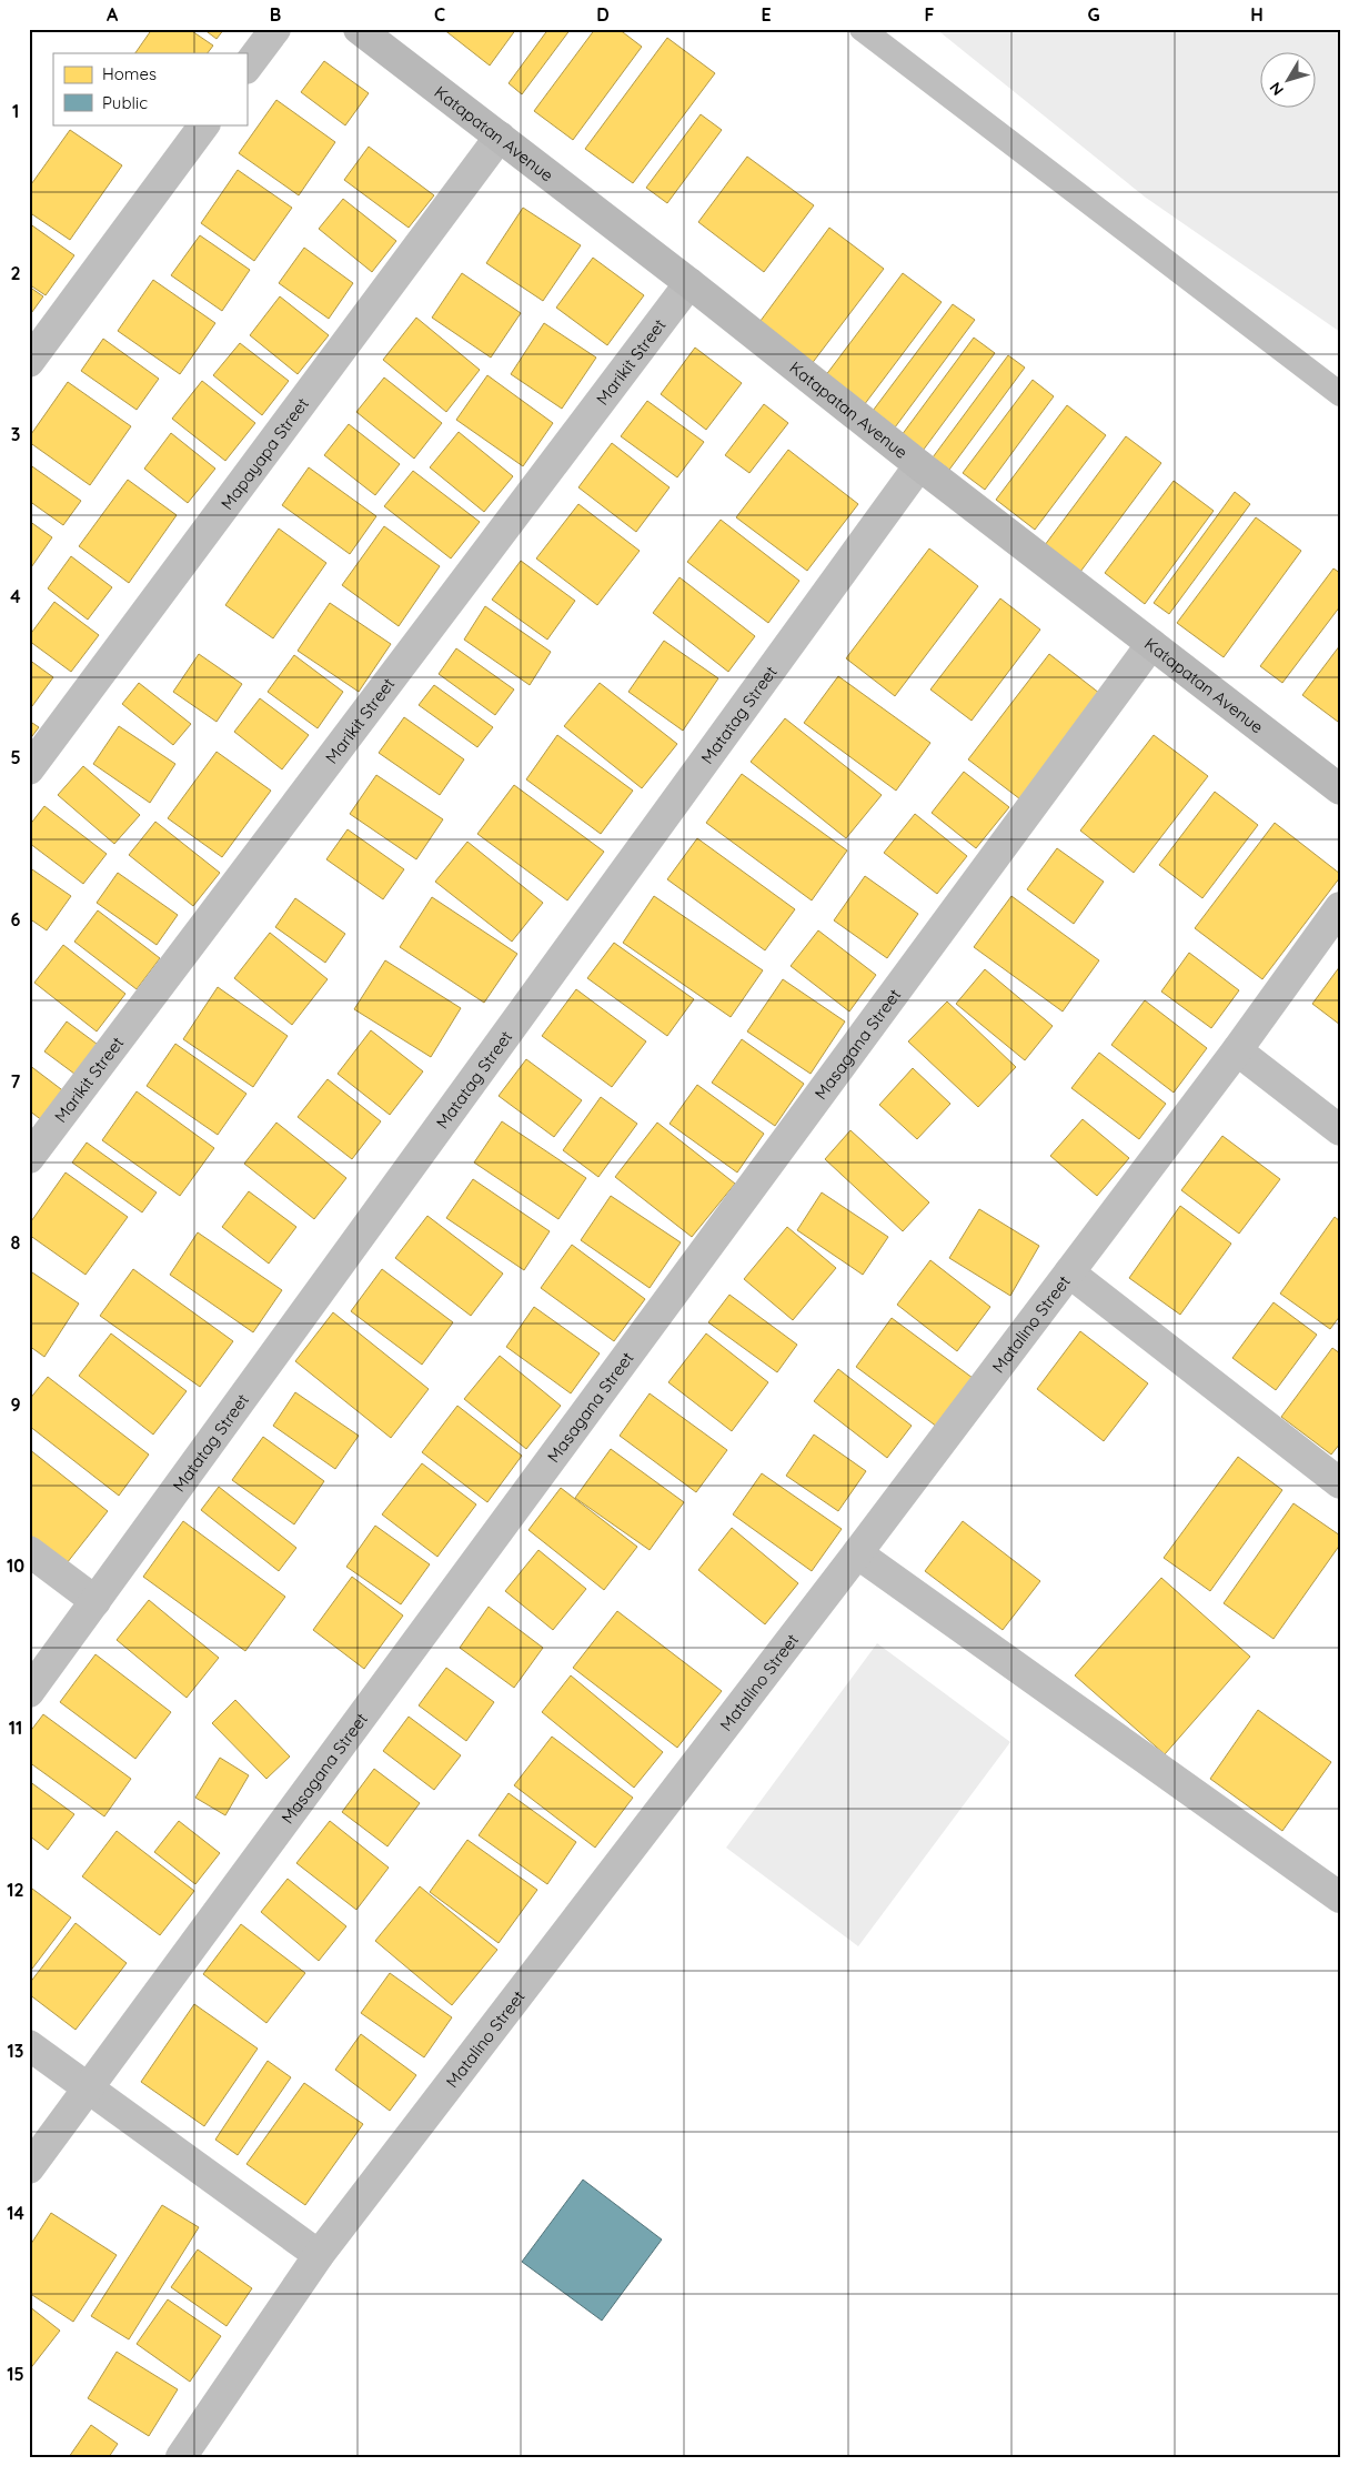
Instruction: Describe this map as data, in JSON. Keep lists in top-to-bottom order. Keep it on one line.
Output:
{"streets":{"street":["Katapatan Avenue","Marikit Street","Mapayapa Street","Matatag Street","Masagana Street","Matalino Street"]},"crossings":[["Katapatan Avenue","Marikit Street"],["Katapatan Avenue","Mapayapa Street"],["Katapatan Avenue","Matatag Street"],["Katapatan Avenue","Masagana Street"]],"legend":["Homes","Public"],"north":"bottom left","grid":{"columns":["A","B","C","D","E","F","G","H"],"rows":["1","2","3","4","5","6","7","8","9","10","11","12","13","14","15"]}}
